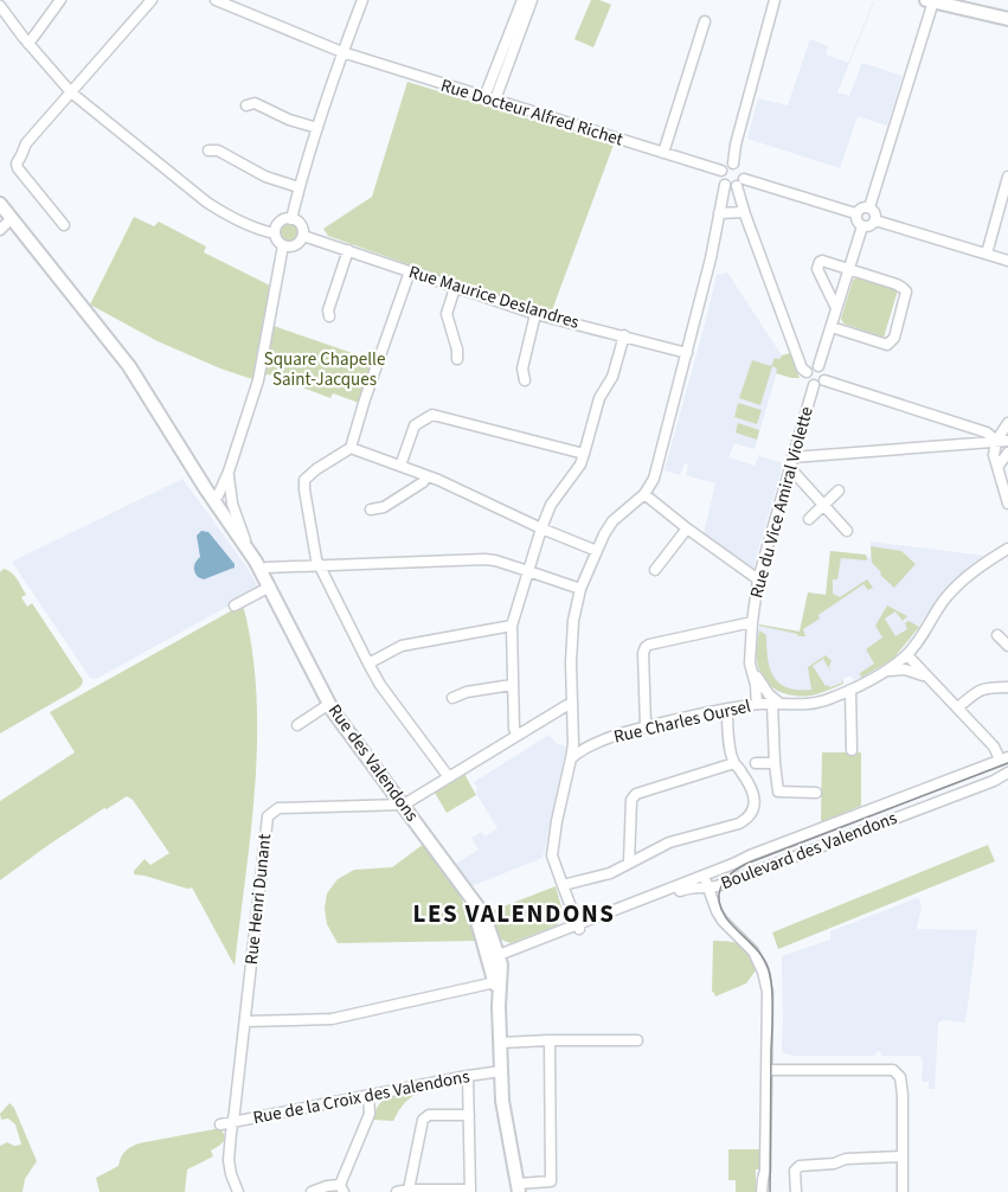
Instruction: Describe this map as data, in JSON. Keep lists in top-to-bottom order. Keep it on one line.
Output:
{"streets":{"main road":["Rue des Valendons"],"street":["Rue Docteur Alfred Richet","Rue Maurice Deslandres","Rue du Vice Amiral Violette","Rue Charles Oursel","Boulevard des Valendons","Rue Henri Dunant","Rue de la Croix des Valendons"]},"crossings":[["Rue du Vice Amiral Violette","Rue Charles Oursel"],["Rue des Valendons","Boulevard des Valendons"],["Rue des Valendons","Rue Henri Dunant"],["Rue Henri Dunant","Rue de la Croix des Valendons"]],"districts":["LES VALENDONS"],"parks":["Square Chapelle Saint-Jacques"]}
